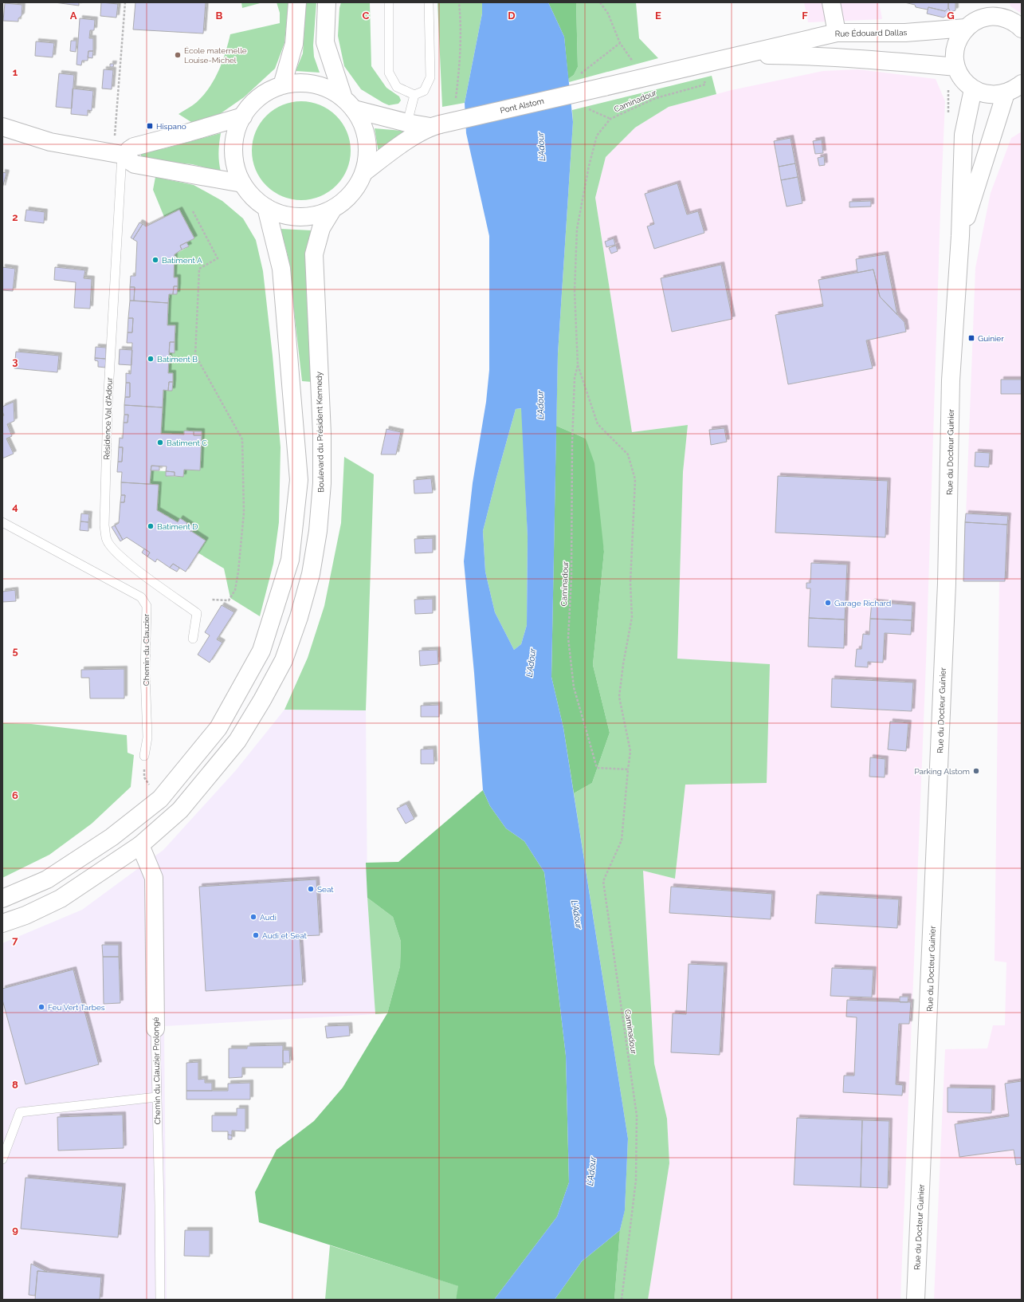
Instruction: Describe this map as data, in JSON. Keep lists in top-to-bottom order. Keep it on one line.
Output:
{"streets":{"main road":["Rue Édouard Dallas","Pont Alstom","Boulevard du Président Kennedy","Rue du Docteur Guinier","Chemin du Clauzier Prolongé"],"lane":["Résidence Val d'Adour","Chemin du Clauzier"],"path":["Caminadour"]},"crossings":[["Rue Édouard Dallas","Pont Alstom"],["Boulevard du Président Kennedy","Chemin du Clauzier Prolongé"]],"water":["L'Adour"],"places":{"other":["École maternelle Louise-Michel","Batiment A","Batiment B","Batiment C","Batiment D","Garage Richard","Parking Alstom","Seat","Audi","Audi et Seat","Feu Vert Tarbes"],"transit":["Hispano","Guinier"]},"grid":{"columns":["A","B","C","D","E","F","G"],"rows":["1","2","3","4","5","6","7","8","9"]}}
